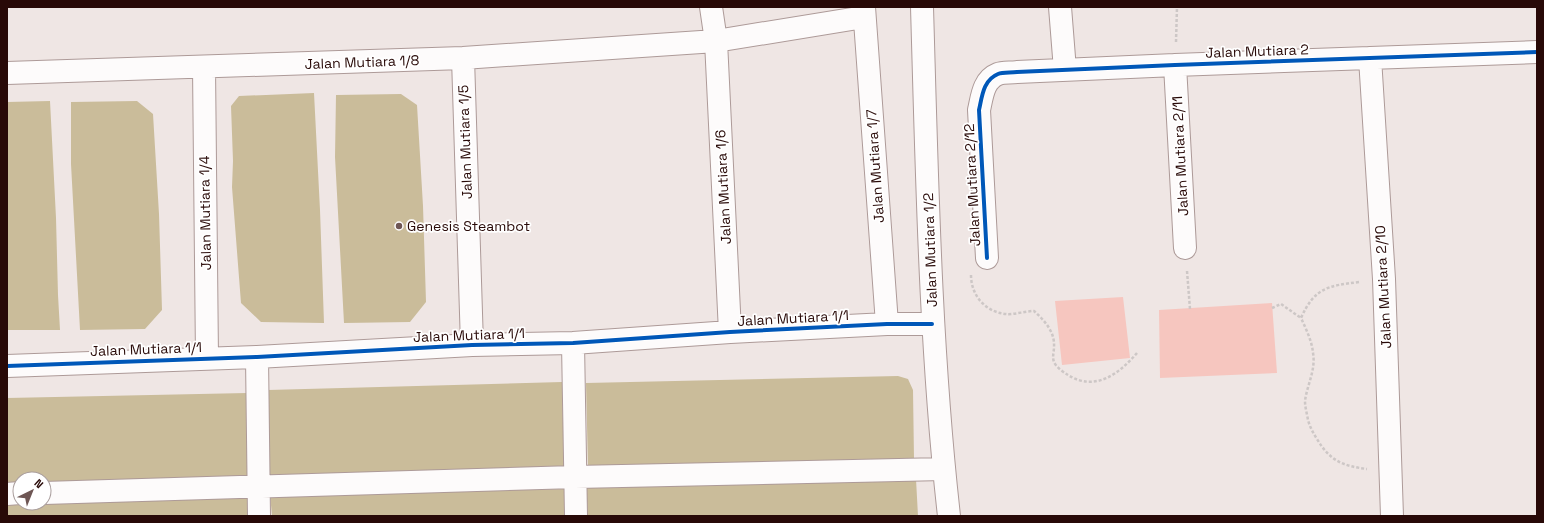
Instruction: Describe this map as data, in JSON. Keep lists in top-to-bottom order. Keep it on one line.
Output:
{"streets":{"street":["Jalan Mutiara 2","Jalan Mutiara 1/8","Jalan Mutiara 1/5","Jalan Mutiara 2/11","Jalan Mutiara 1/7","Jalan Mutiara 2/12","Jalan Mutiara 1/6","Jalan Mutiara 1/4","Jalan Mutiara 1/2","Jalan Mutiara 2/10","Jalan Mutiara 1/1"]},"crossings":[["Jalan Mutiara 2","Jalan Mutiara 2/11"],["Jalan Mutiara 2","Jalan Mutiara 2/12"],["Jalan Mutiara 2","Jalan Mutiara 2/10"],["Jalan Mutiara 1/8","Jalan Mutiara 1/5"],["Jalan Mutiara 1/8","Jalan Mutiara 1/7"],["Jalan Mutiara 1/8","Jalan Mutiara 1/6"],["Jalan Mutiara 1/8","Jalan Mutiara 1/4"],["Jalan Mutiara 1/5","Jalan Mutiara 1/1"],["Jalan Mutiara 1/7","Jalan Mutiara 1/1"],["Jalan Mutiara 1/6","Jalan Mutiara 1/1"],["Jalan Mutiara 1/4","Jalan Mutiara 1/1"],["Jalan Mutiara 1/2","Jalan Mutiara 1/1"]],"places":["Genesis Steambot"],"north":"top right"}
